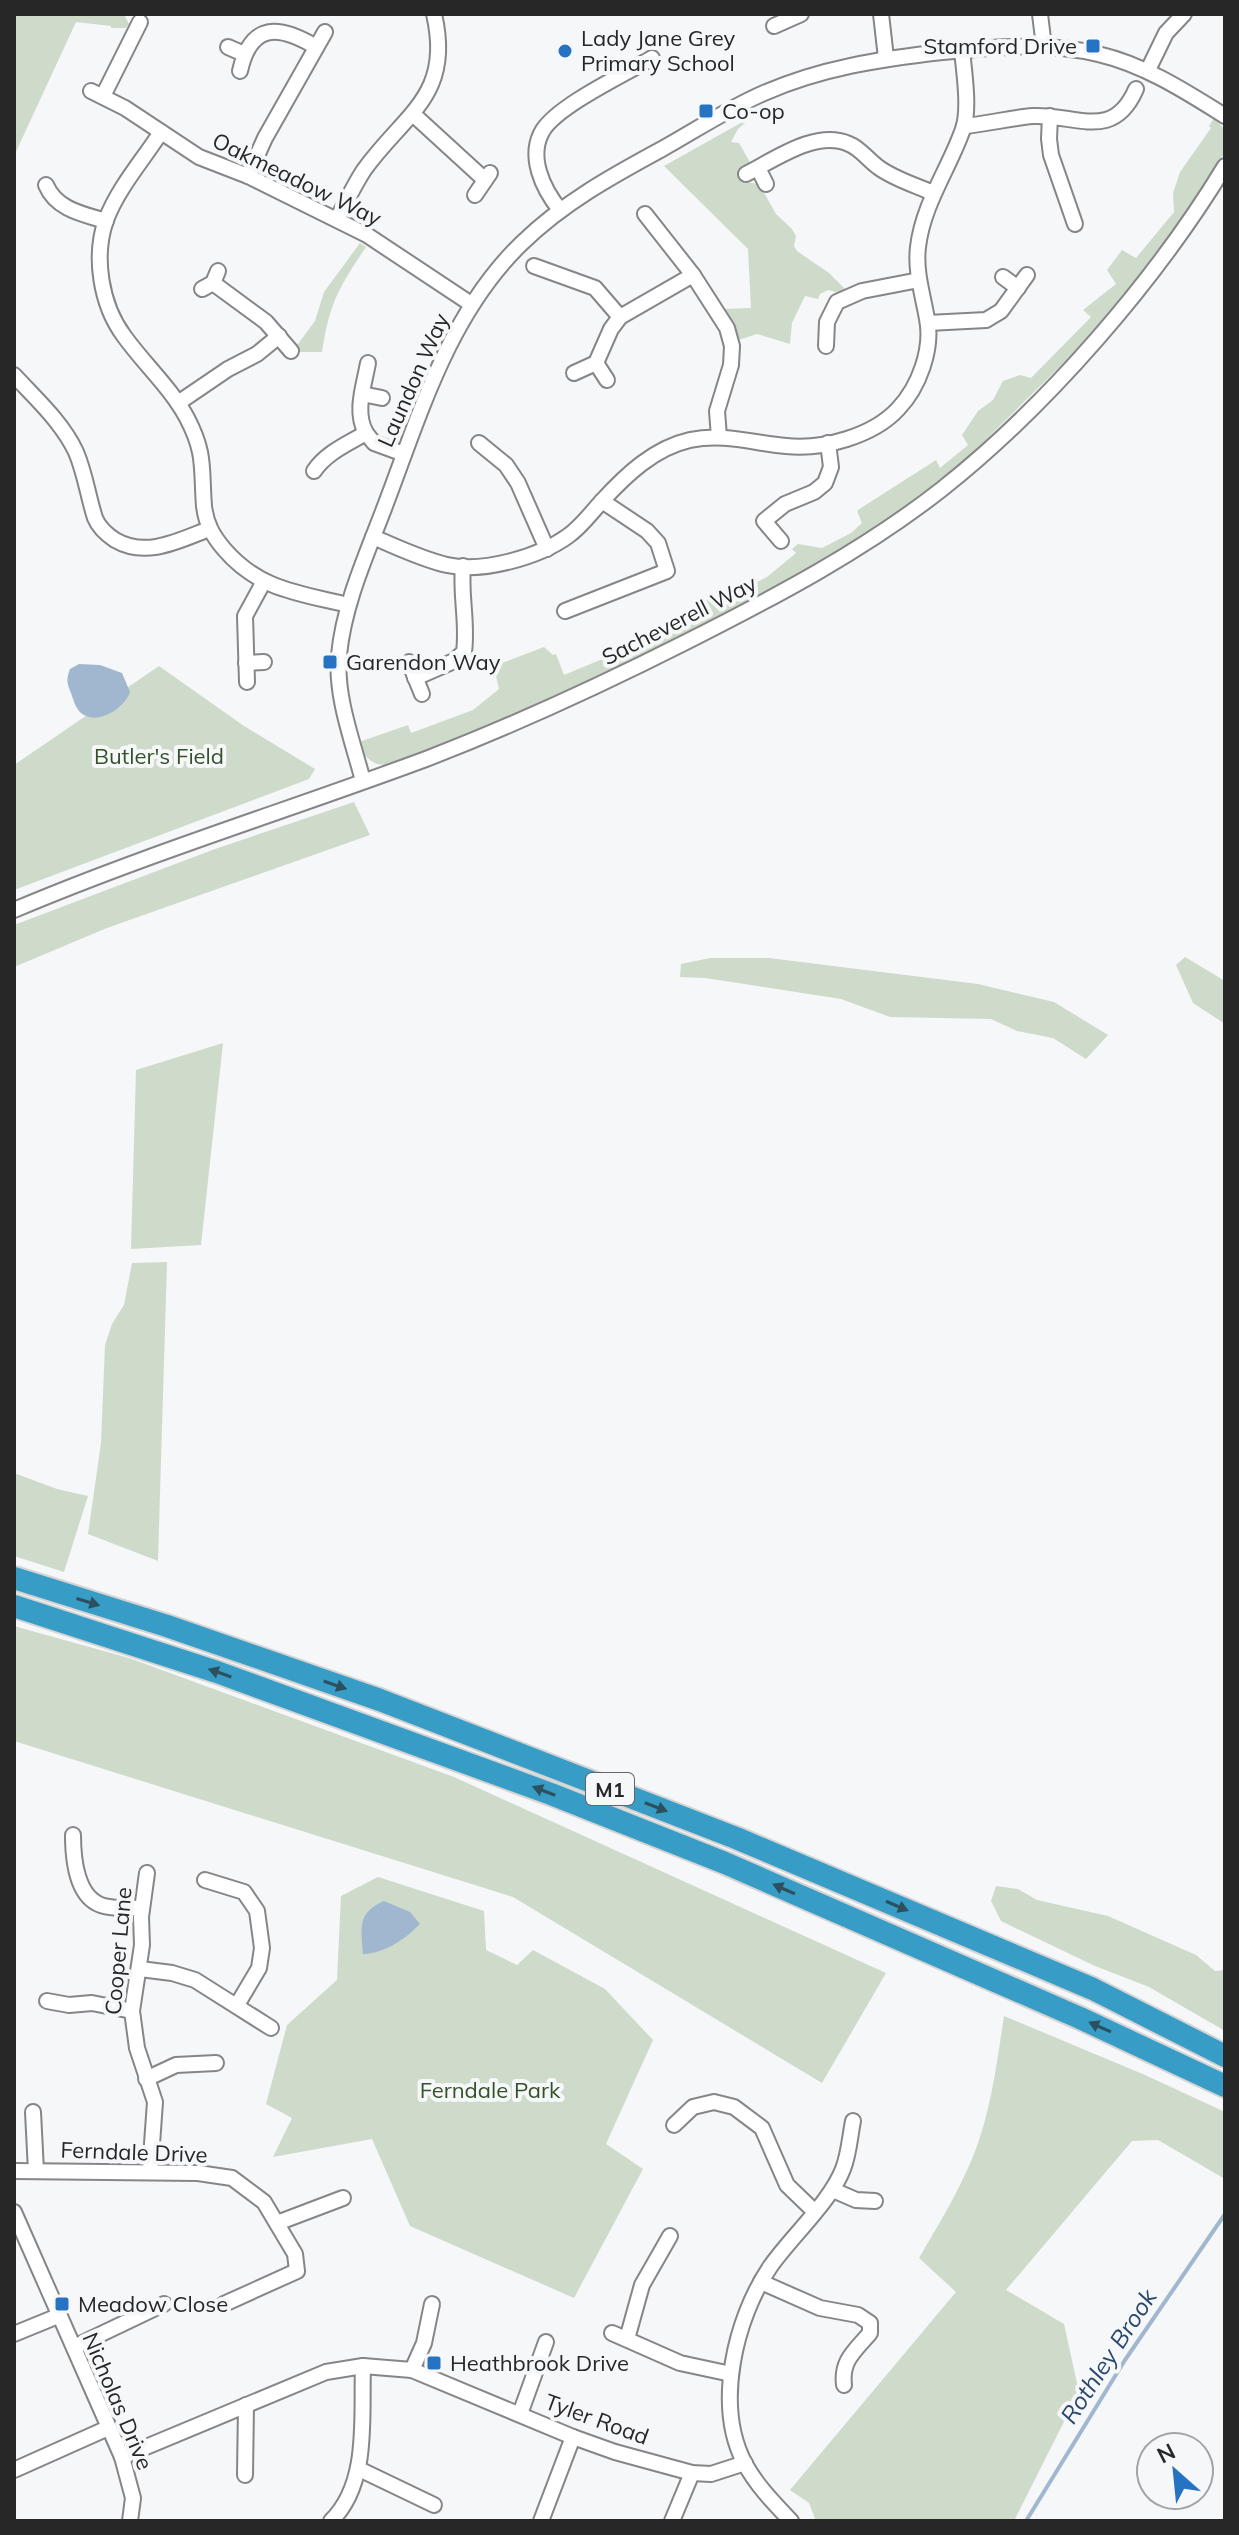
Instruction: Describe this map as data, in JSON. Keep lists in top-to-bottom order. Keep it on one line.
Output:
{"streets":{"highway":["M1"],"street":["Oakmeadow Way","Laundon Way","Sacheverell Way","Cooper Lane","Ferndale Drive","Nicholas Drive","Tyler Road"]},"crossings":[["Oakmeadow Way","Laundon Way"],["Laundon Way","Sacheverell Way"],["Cooper Lane","Ferndale Drive"],["Nicholas Drive","Tyler Road"]],"water":["Rothley Brook"],"parks":["Butler's Field","Ferndale Park"],"places":{"transit":["Stamford Drive","Co-op","Garendon Way","Meadow Close","Heathbrook Drive"],"other":["Lady Jane Grey Primary School"]},"north":"top left"}
